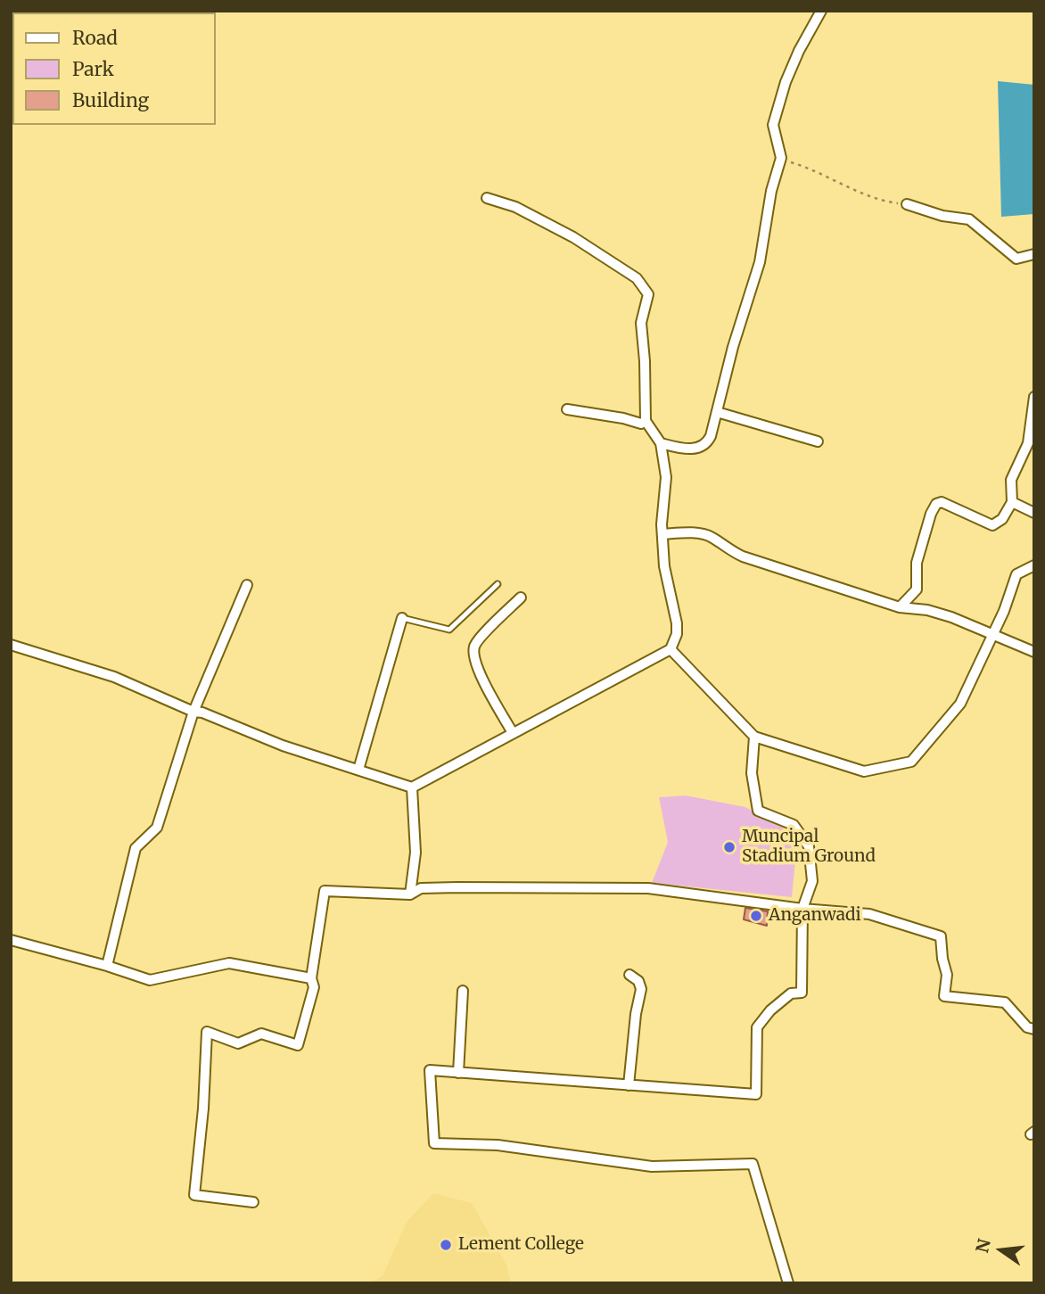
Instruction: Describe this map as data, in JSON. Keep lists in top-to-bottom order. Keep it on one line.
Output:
{"places":["Muncipal Stadium Ground","Anganwadi","Lement College"],"legend":["Road","Park","Building"],"north":"left"}
